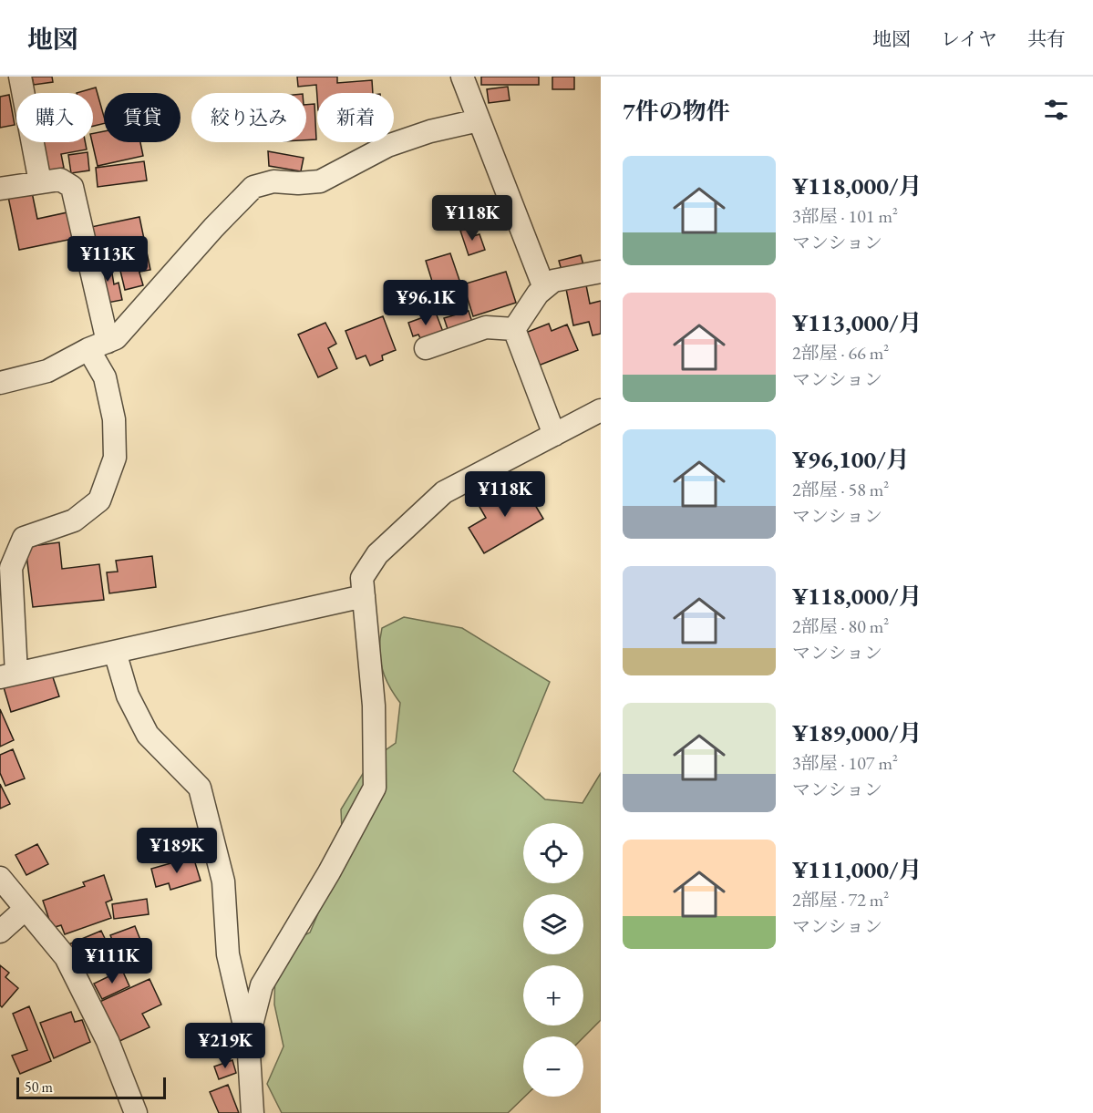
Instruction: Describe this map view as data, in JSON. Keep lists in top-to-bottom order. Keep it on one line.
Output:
{"scale_bar":"50 m","page":{"header":"地図","nav":["地図","レイヤ","共有"],"heading":"7件の物件","chip":["購入","賃貸","絞り込み","新着"],"list":[{"name":"¥118,000/月","note":"3部屋 · 101 m² · マンション"},{"name":"¥113,000/月","note":"2部屋 · 66 m² · マンション"},{"name":"¥96,100/月","note":"2部屋 · 58 m² · マンション"},{"name":"¥118,000/月","note":"2部屋 · 80 m² · マンション"},{"name":"¥189,000/月","note":"3部屋 · 107 m² · マンション"},{"name":"¥111,000/月","note":"2部屋 · 72 m² · マンション"}],"price":["¥118K","¥113K","¥96.1K","¥118K","¥189K","¥111K","¥219K"],"map_buttons":["+","−"],"scale":"50 m"}}
